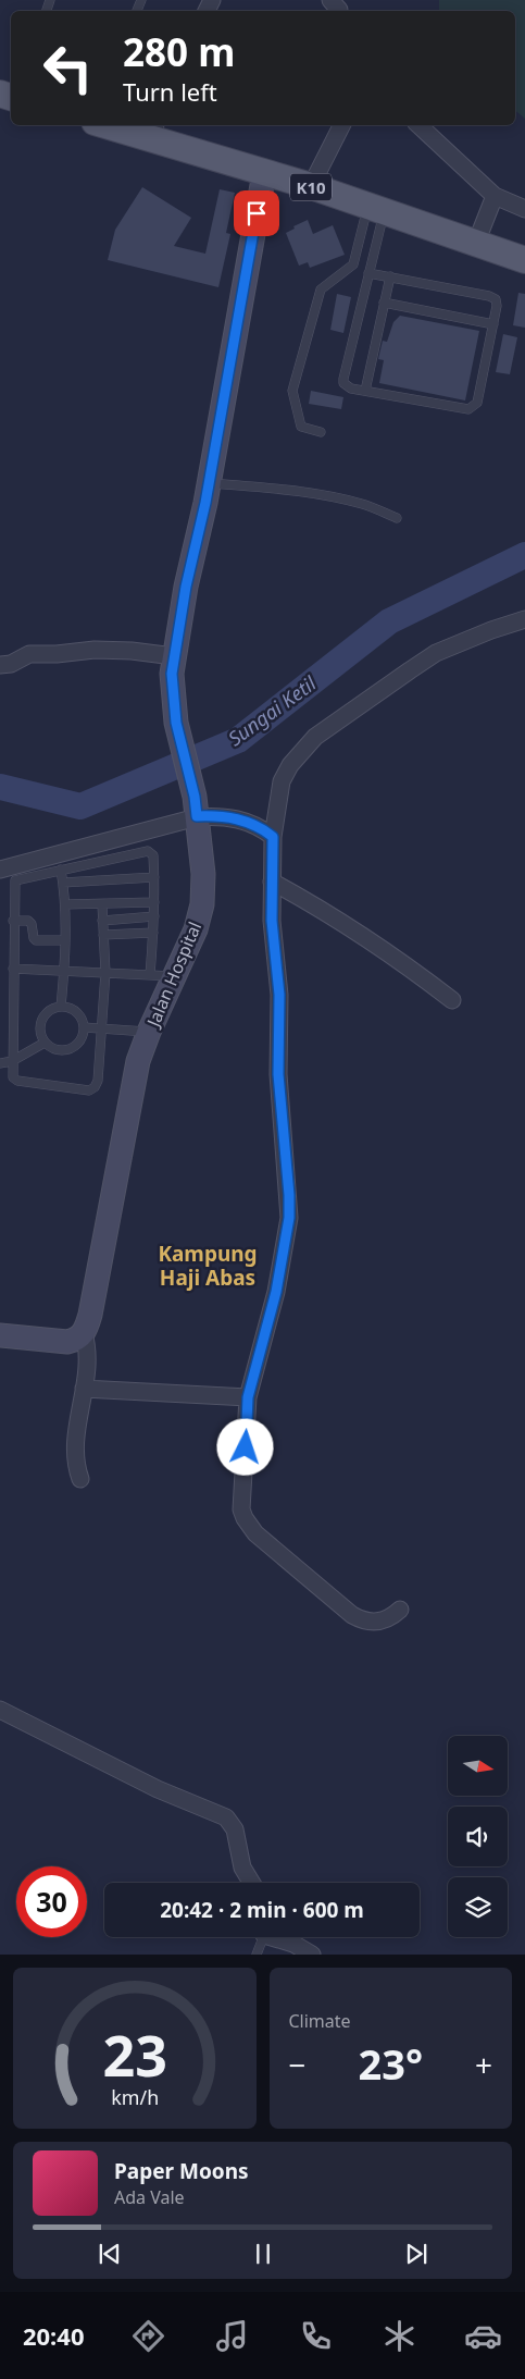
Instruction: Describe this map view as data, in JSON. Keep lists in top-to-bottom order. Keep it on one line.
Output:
{"streets":{"main road":["K10","Jalan Hospital"]},"crossings":[["K10","Jalan Hospital"]],"districts":["Kampung Haji Abas"],"water":["Sungai Ketil"],"north":"right","page":{"turn":["280 m","Turn left"],"limit":"30","trip":"20:42 · 2 min · 600 m","tile":"Climate","heat":["−","23°","+"],"song":["Paper Moons","Ada Vale"],"tabs":"20:40","gauge":["23","km/h"]}}
